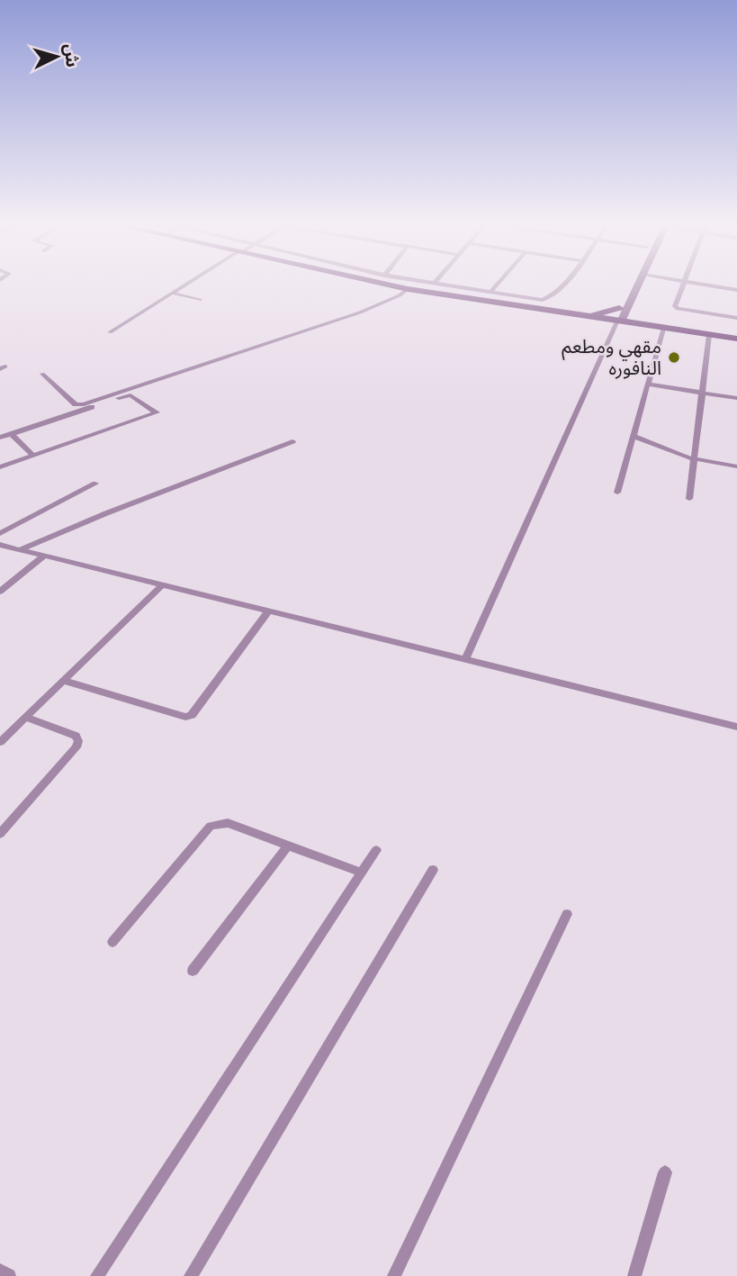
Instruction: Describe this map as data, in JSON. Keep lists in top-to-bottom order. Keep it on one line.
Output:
{"places":["مقهي ومطعم النافوره"],"north":"right"}
